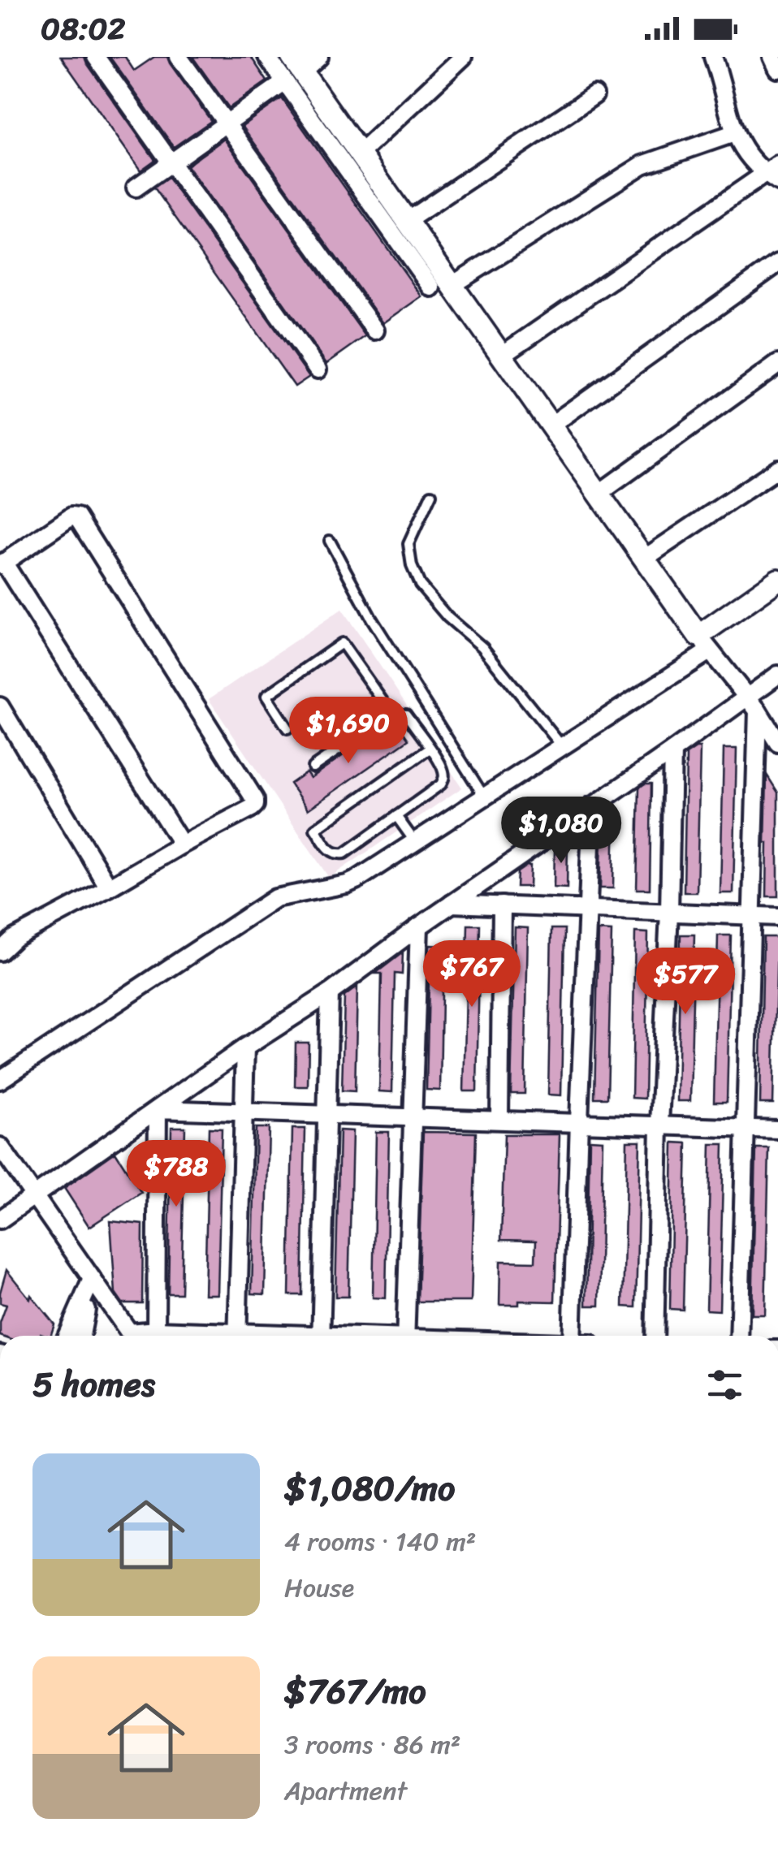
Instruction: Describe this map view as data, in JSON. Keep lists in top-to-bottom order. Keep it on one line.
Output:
{"page":{"status":"08:02","price":["$1,690","$1,080","$767","$577","$788"],"heading":"5 homes","list":[{"name":"$1,080/mo","note":"4 rooms · 140 m² · House"},{"name":"$767/mo","note":"3 rooms · 86 m² · Apartment"}]}}
